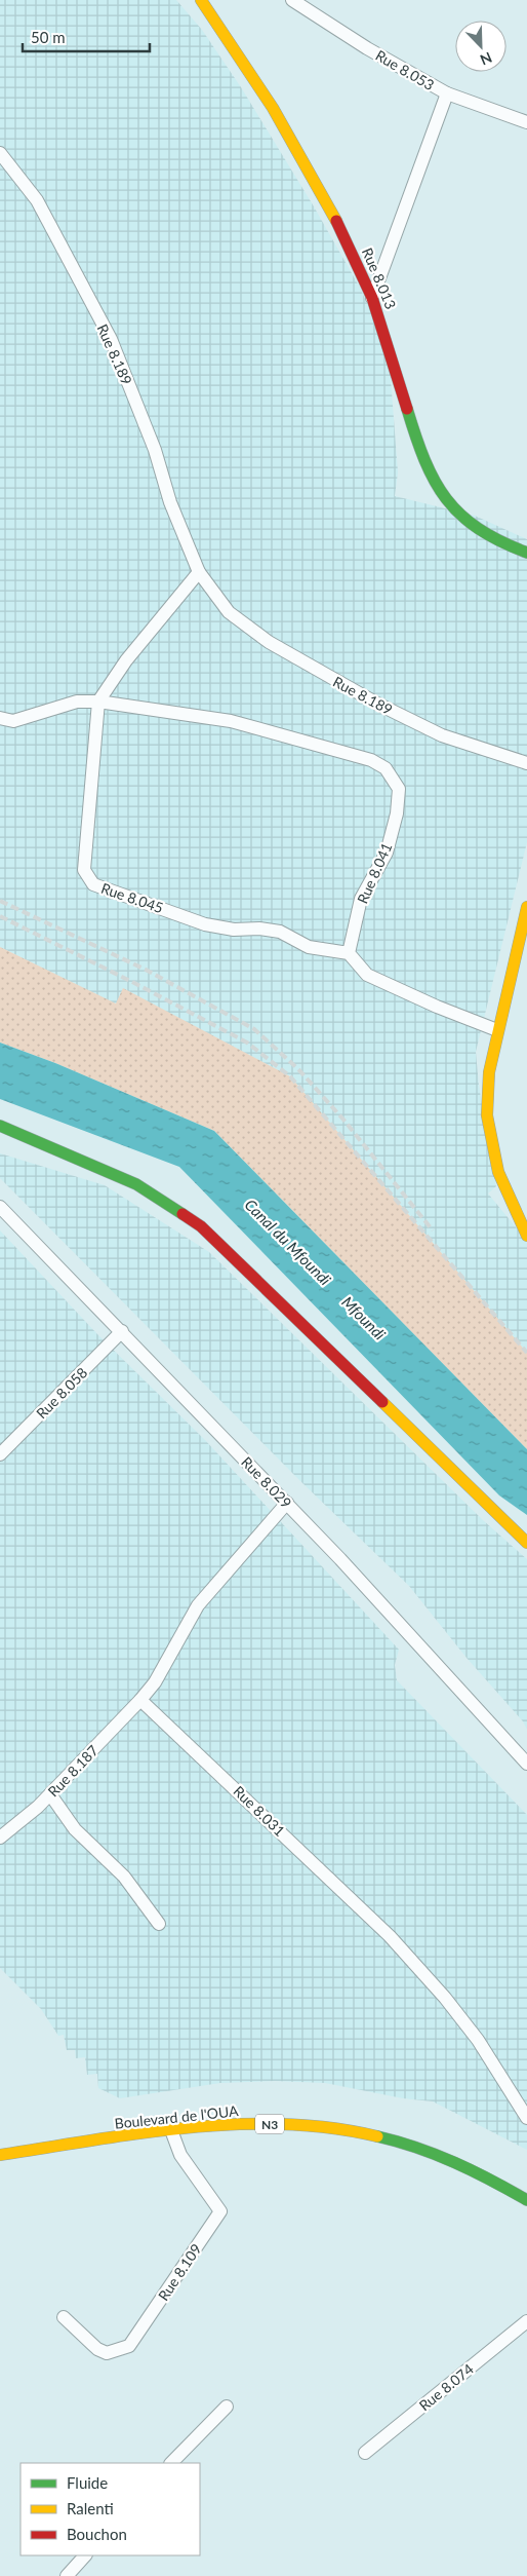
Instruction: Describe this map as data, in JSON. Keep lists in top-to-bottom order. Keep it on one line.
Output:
{"streets":{"main road":["Rue 8.013","Boulevard de l'OUA","N3"],"street":["Rue 8.053","Rue 8.189","Rue 8.041","Rue 8.045","Rue 8.058","Rue 8.029","Rue 8.187","Rue 8.031","Rue 8.109","Rue 8.074"]},"crossings":[["Rue 8.041","Rue 8.045"],["Rue 8.058","Rue 8.029"],["Rue 8.187","Rue 8.031"],["Boulevard de l'OUA","Rue 8.109"]],"water":["Canal du Mfoundi","Mfoundi"],"legend":["Fluide","Ralenti","Bouchon"],"scale_bar":"50 m","north":"bottom right"}
